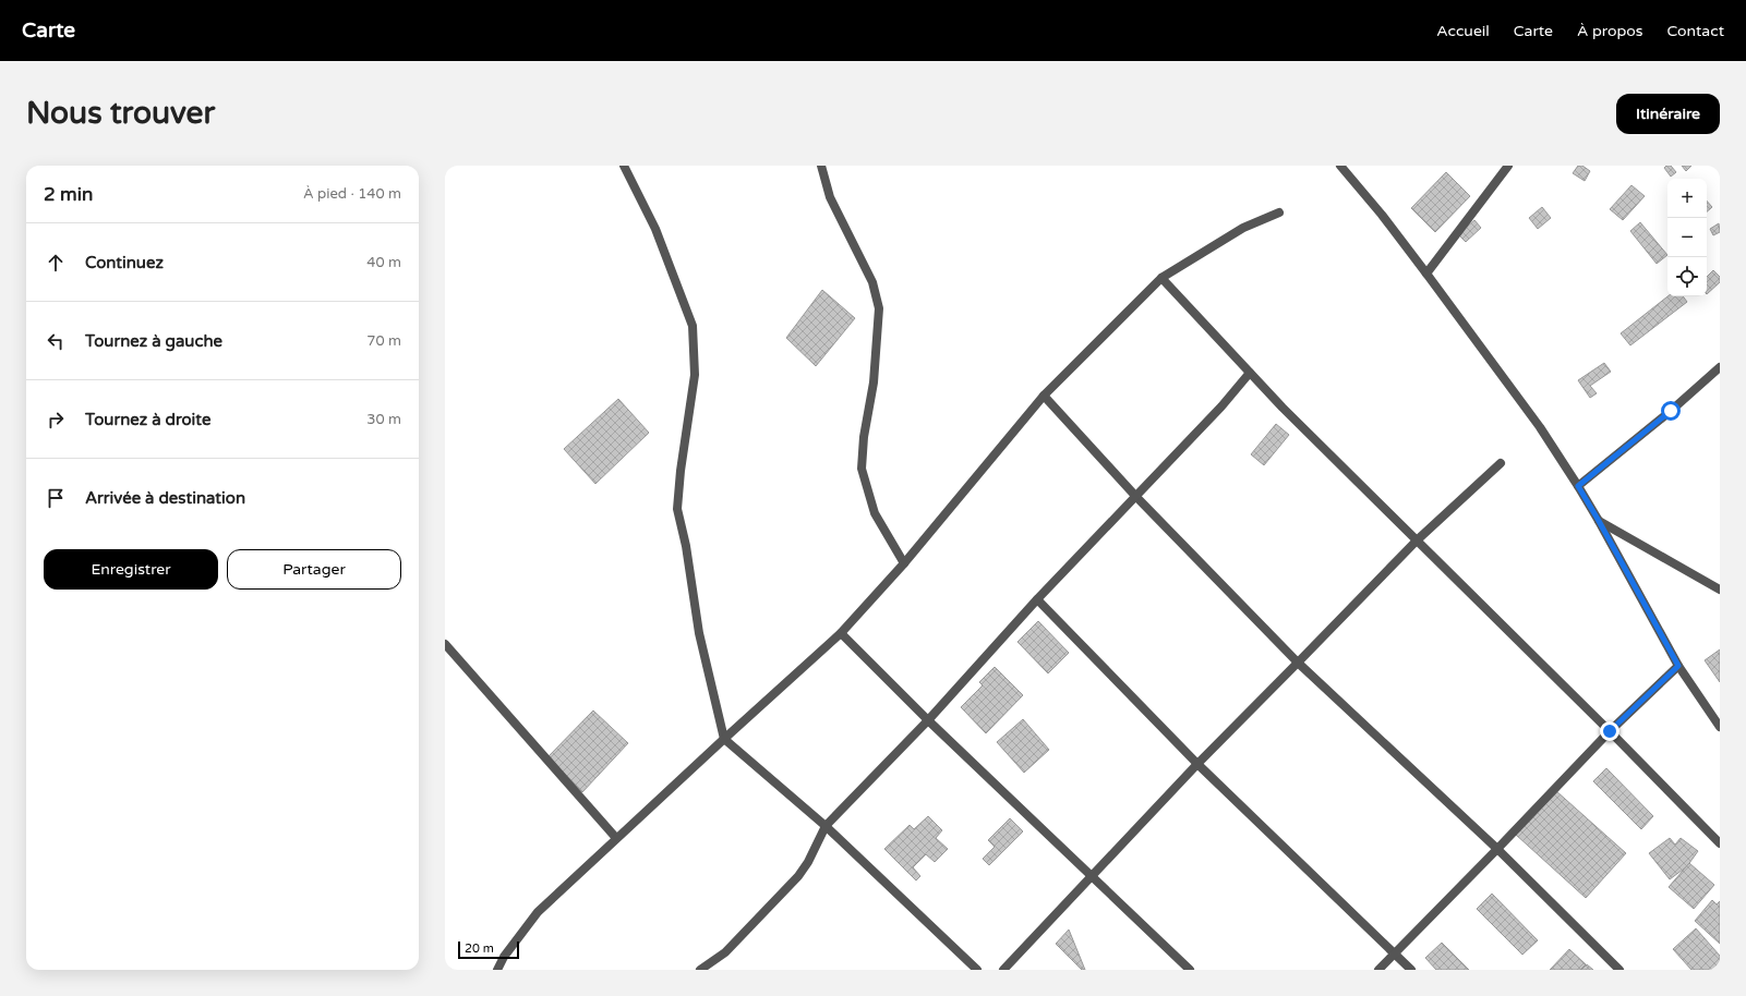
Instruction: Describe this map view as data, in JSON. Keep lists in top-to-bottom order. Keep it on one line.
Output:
{"scale_bar":"20 m","page":{"header":"Carte","nav":["Accueil","Carte","À propos","Contact"],"buttons":["Itinéraire",["Enregistrer","Partager"]],"title":"Nous trouver","heading":["2 min","À pied · 140 m"],"map_buttons":["+","−"],"list":[["Continuez","40 m"],["Tournez à gauche","70 m"],["Tournez à droite","30 m"],"Arrivée à destination"],"scale":"20 m"}}
